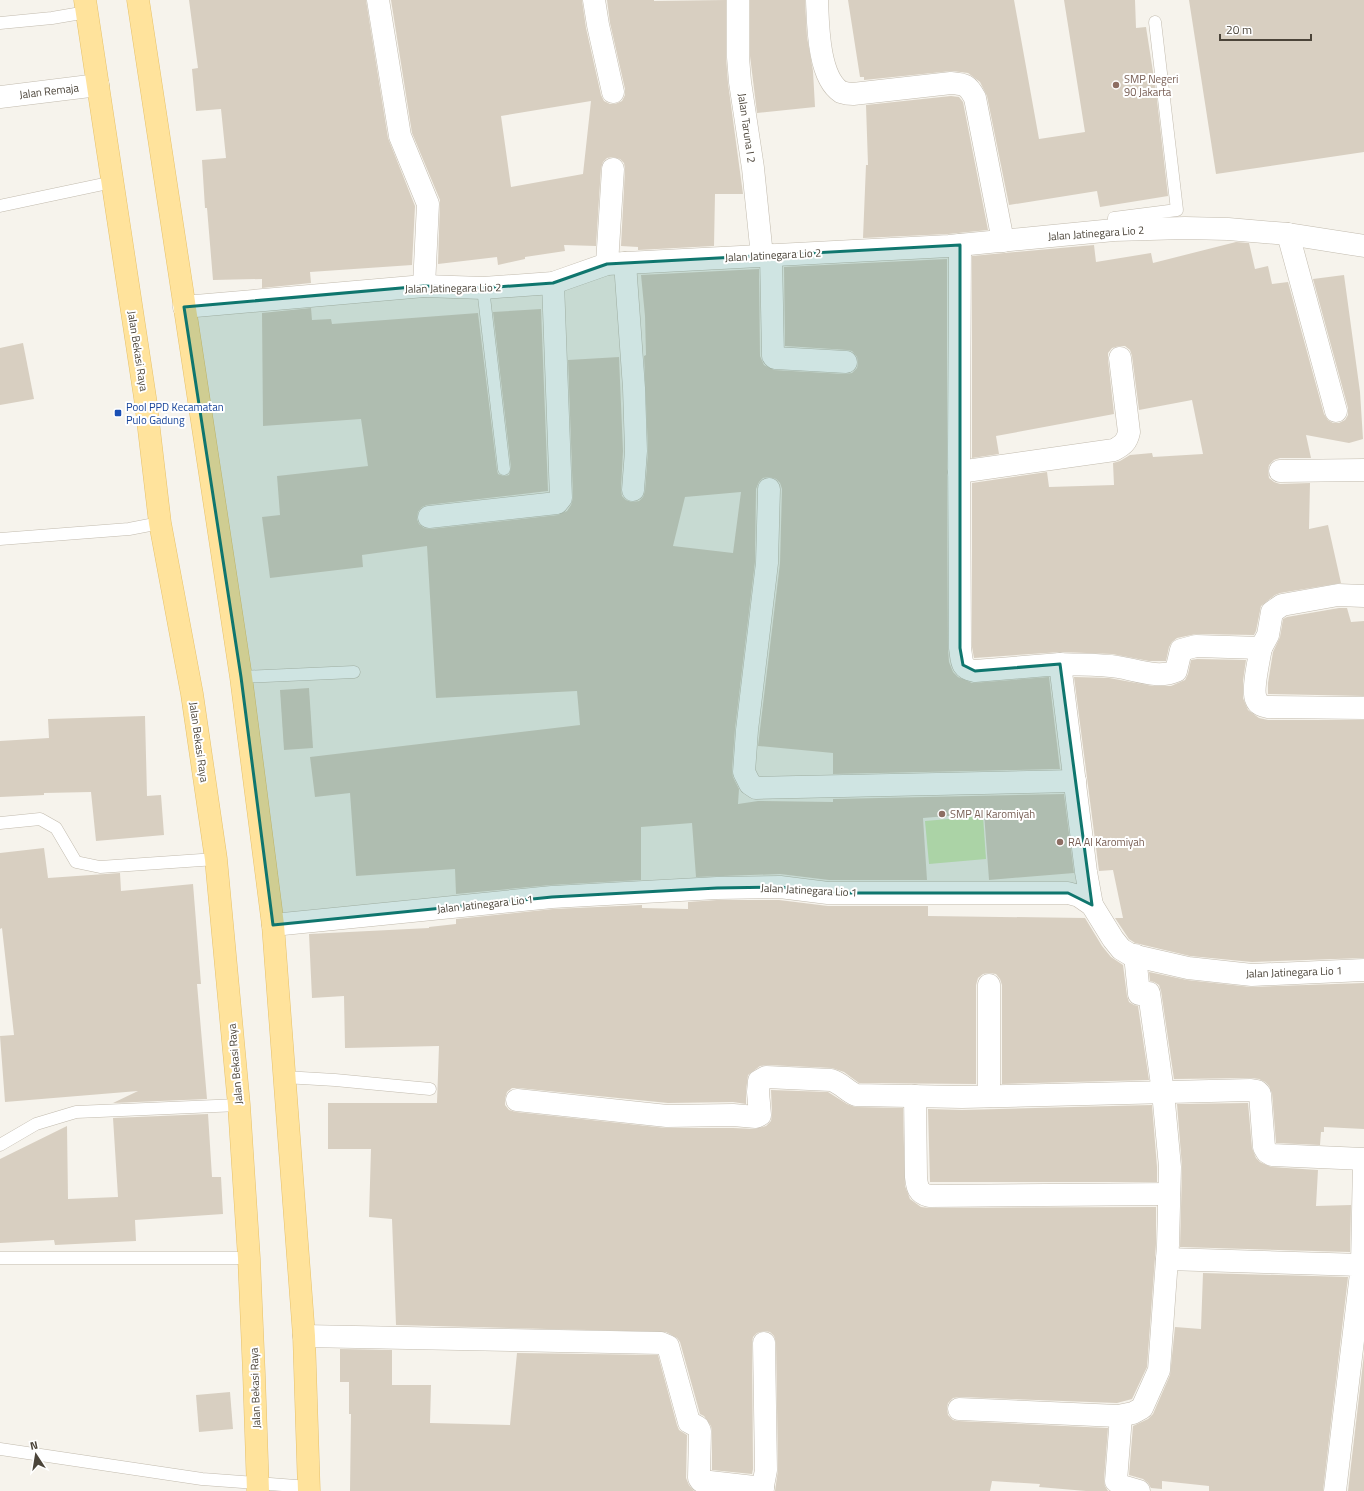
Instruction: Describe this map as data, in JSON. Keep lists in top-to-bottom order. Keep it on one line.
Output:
{"streets":{"main road":["Jalan Bekasi Raya"],"street":["Jalan Remaja","Jalan Taruna I 2","Jalan Jatinegara Lio 2","Jalan Jatinegara Lio 1"]},"crossings":[["Jalan Remaja","Jalan Bekasi Raya"],["Jalan Taruna I 2","Jalan Jatinegara Lio 2"]],"places":{"other":["SMP Negeri 90 Jakarta","SMP Al Karomiyah","RA Al Karomiyah"],"transit":["Pool PPD Kecamatan Pulo Gadung"]},"scale_bar":"20 m","north":"top"}
